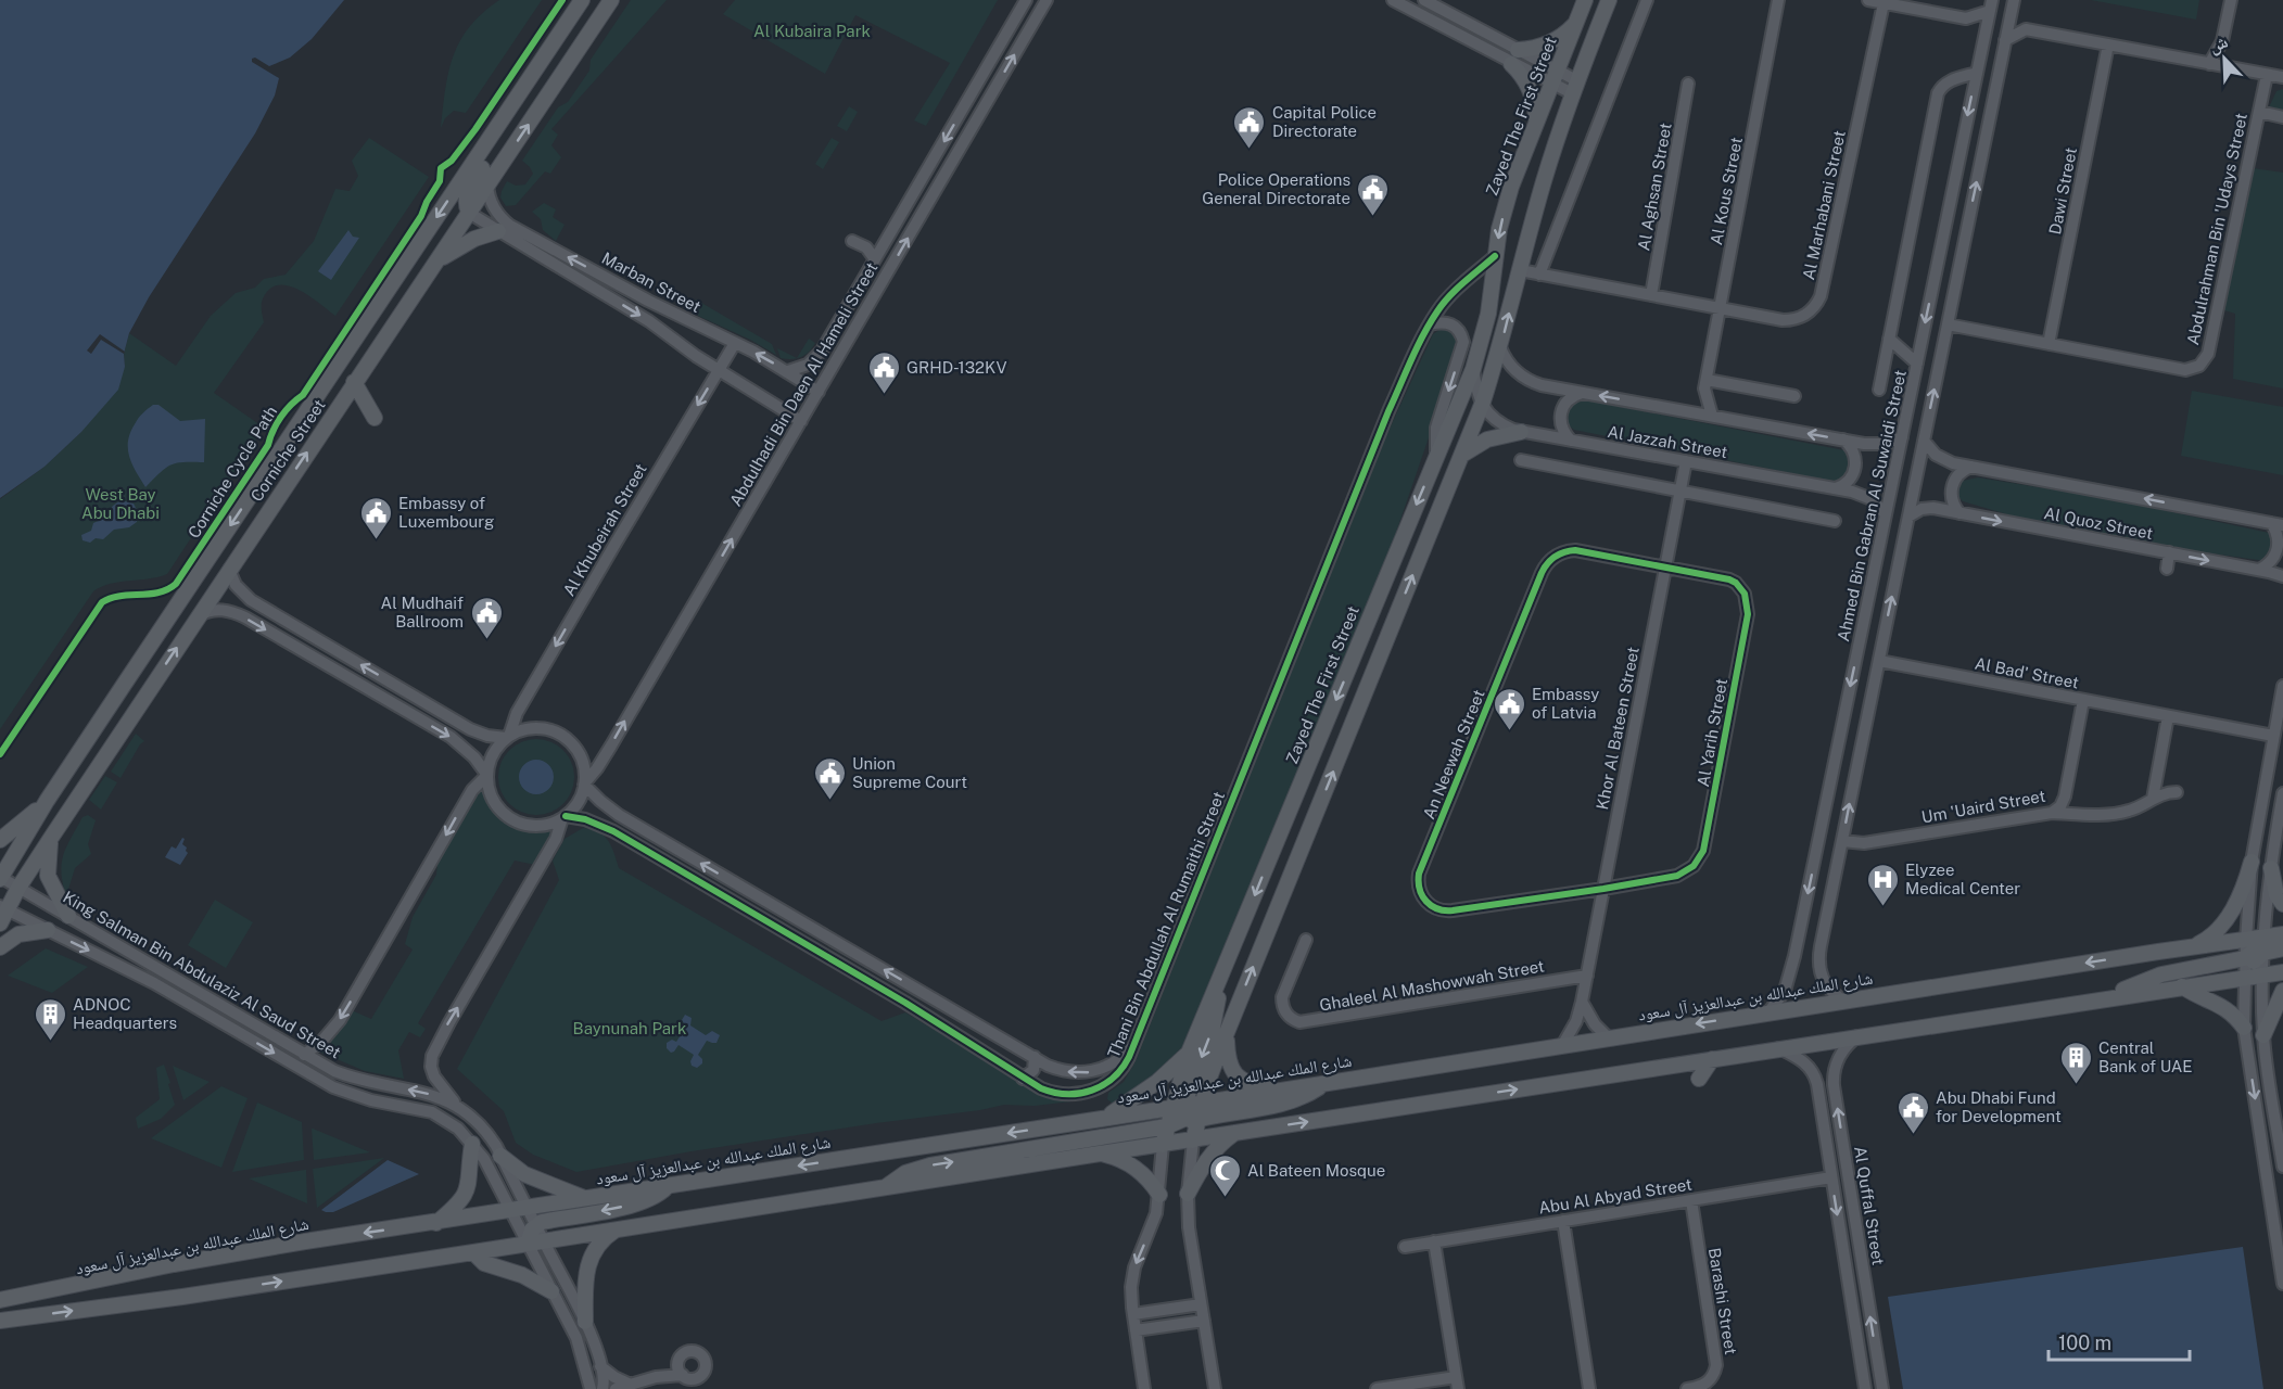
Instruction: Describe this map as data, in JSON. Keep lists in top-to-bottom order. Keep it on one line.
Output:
{"streets":{"main road":["Zayed The First Street","Corniche Street","شارع الملك عبدالله بن عبدالعزيز آل سعود"],"street":["Al Aghsan Street","Al Kous Street","Dawi Street","Al Marhabani Street","Abdulrahman Bin 'Udays Street","Marban Street","Abdulhadi Bin Daen Al Hameli Street","Al Jazzah Street","Ahmed Bin Gabran Al Suwaidi Street","Al Quoz Street","Al Khubeirah Street","Al Bad' Street","Khor Al Bateen Street","Al Yarih Street","An Neewah Street","Um 'Uaird Street","Thani Bin Abdullah Al Rumaithi Street","King Salman Bin Abdulaziz Al Saud Street","Ghaleel Al Mashowwah Street","Abu Al Abyad Street","Al Quffal Street","Barashi Street"],"cycle path":["Corniche Cycle Path"]},"crossings":[["Zayed The First Street","Thani Bin Abdullah Al Rumaithi Street"],["Zayed The First Street","شارع الملك عبدالله بن عبدالعزيز آل سعود"],["Al Aghsan Street","Al Marhabani Street"],["Al Kous Street","Al Marhabani Street"],["Al Kous Street","Al Jazzah Street"],["Dawi Street","Abdulrahman Bin 'Udays Street"],["Marban Street","Abdulhadi Bin Daen Al Hameli Street"],["Marban Street","Corniche Street"],["Marban Street","Al Khubeirah Street"],["Abdulhadi Bin Daen Al Hameli Street","Al Khubeirah Street"],["Abdulhadi Bin Daen Al Hameli Street","Thani Bin Abdullah Al Rumaithi Street"],["Al Jazzah Street","Ahmed Bin Gabran Al Suwaidi Street"],["Al Jazzah Street","Khor Al Bateen Street"],["Corniche Street","King Salman Bin Abdulaziz Al Saud Street"],["Ahmed Bin Gabran Al Suwaidi Street","شارع الملك عبدالله بن عبدالعزيز آل سعود"],["Al Khubeirah Street","Thani Bin Abdullah Al Rumaithi Street"],["Al Bad' Street","Um 'Uaird Street"],["Khor Al Bateen Street","Al Yarih Street"],["Khor Al Bateen Street","An Neewah Street"],["Khor Al Bateen Street","Ghaleel Al Mashowwah Street"],["Khor Al Bateen Street","شارع الملك عبدالله بن عبدالعزيز آل سعود"],["Al Yarih Street","An Neewah Street"],["King Salman Bin Abdulaziz Al Saud Street","شارع الملك عبدالله بن عبدالعزيز آل سعود"],["Abu Al Abyad Street","Al Quffal Street"],["Abu Al Abyad Street","Barashi Street"]],"one_way":["Al Khubeirah Street"],"parks":["Al Kubaira Park","West Bay Abu Dhabi","Baynunah Park"],"places":{"public building":["Capital Police Directorate","Police Operations General Directorate","GRHD-132KV","Embassy of Luxembourg","Al Mudhaif Ballroom","Embassy of Latvia","Union Supreme Court","Abu Dhabi Fund for Development"],"hospital":["Elyzee Medical Center"],"building":["ADNOC Headquarters","Central Bank of UAE"],"mosque":["Al Bateen Mosque"]},"scale_bar":"100 m","north":"top left"}
